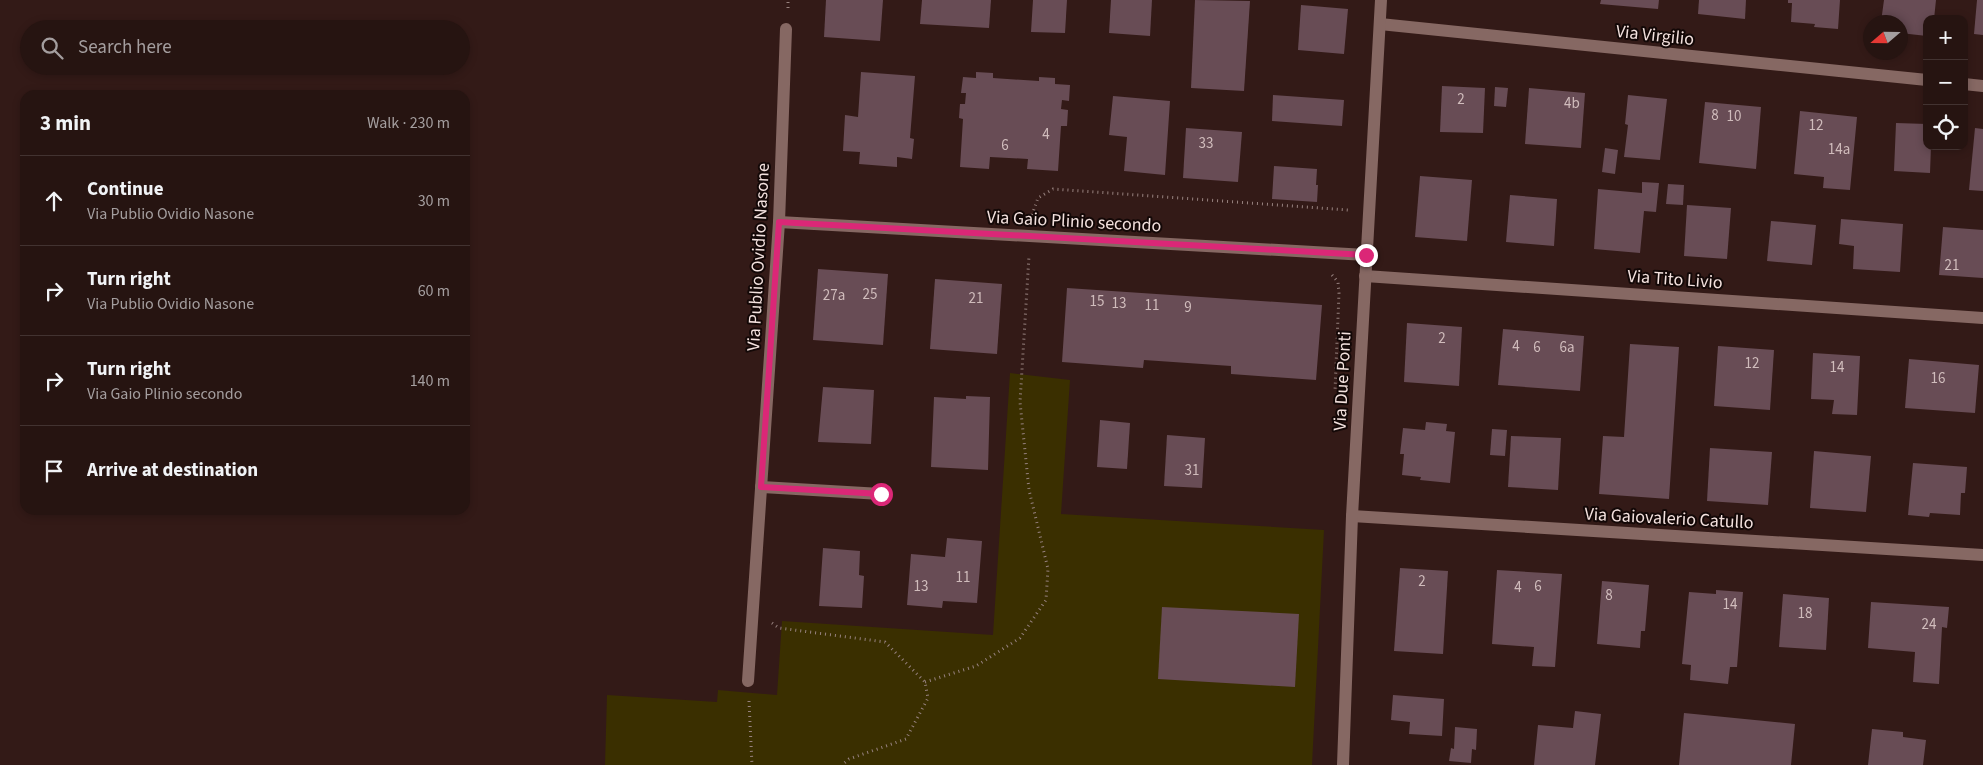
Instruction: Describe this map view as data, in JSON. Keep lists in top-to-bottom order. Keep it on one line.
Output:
{"streets":{"street":["Via Virgilio","Via Gaio Plinio secondo","Via Publio Ovidio Nasone","Via Tito Livio","Via Due Ponti","Via Gaiovalerio Catullo"]},"crossings":[["Via Virgilio","Via Due Ponti"],["Via Gaio Plinio secondo","Via Publio Ovidio Nasone"],["Via Gaio Plinio secondo","Via Due Ponti"],["Via Tito Livio","Via Due Ponti"],["Via Due Ponti","Via Gaiovalerio Catullo"]],"house_numbers":["2","4b","8","10","12","4","33","6","14a","21","25","27a","21","15","13","11","9","2","4","6","6a","12","14","16","31","11","2","13","6","4","8","14","18","24"],"north":"left","page":{"map_buttons":["+","−"],"search":"Search here","heading":["3 min","Walk · 230 m"],"list":[["Continue","Via Publio Ovidio Nasone","30 m"],["Turn right","Via Publio Ovidio Nasone","60 m"],["Turn right","Via Gaio Plinio secondo","140 m"],"Arrive at destination"]}}
